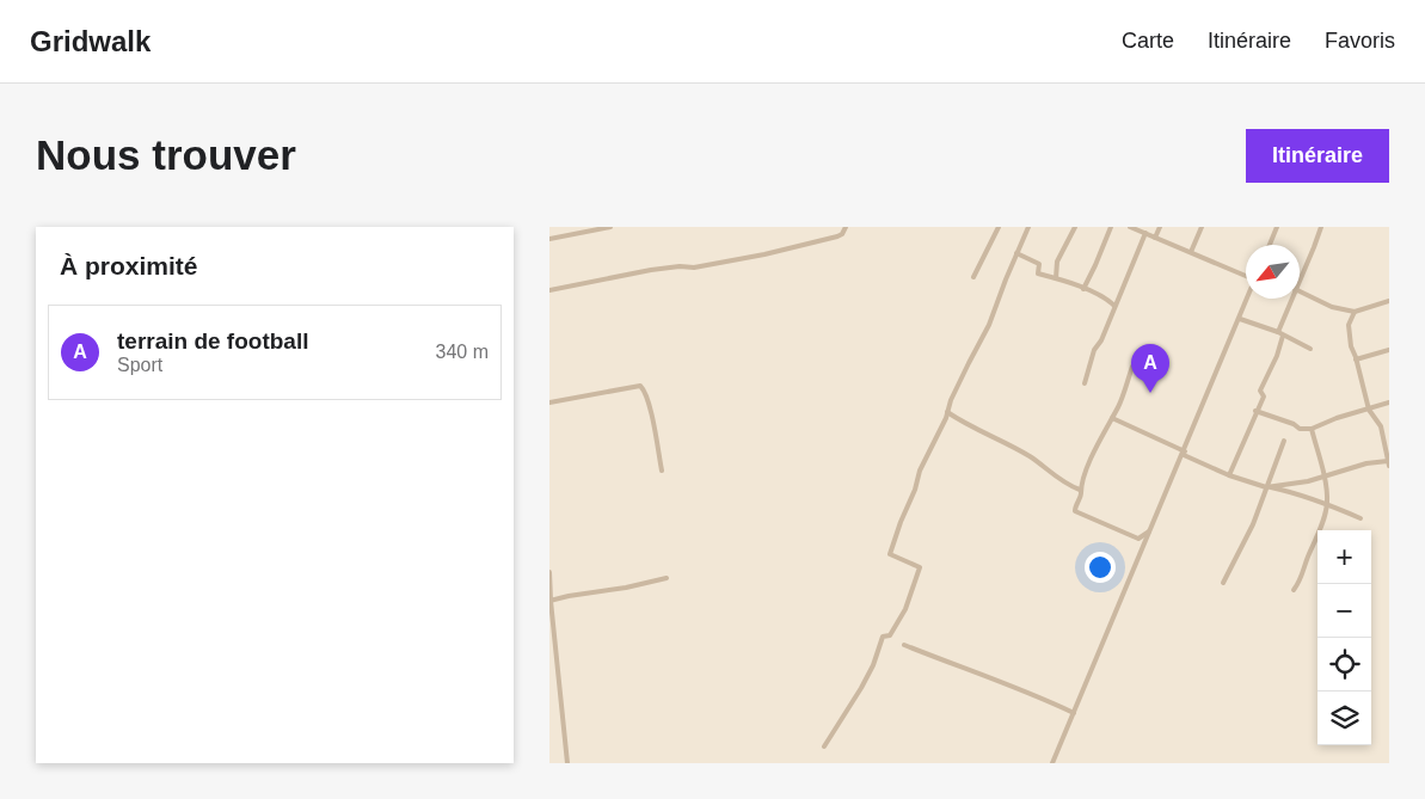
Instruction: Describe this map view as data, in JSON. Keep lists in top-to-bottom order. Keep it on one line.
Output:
{"north":"bottom left","page":{"header":"Gridwalk","nav":["Carte","Itinéraire","Favoris"],"buttons":"Itinéraire","title":"Nous trouver","heading":"À proximité","list":[{"mark":"A","name":"terrain de football","note":"Sport","value":"340 m"}],"pins":"A","map_buttons":["+","−"]}}
